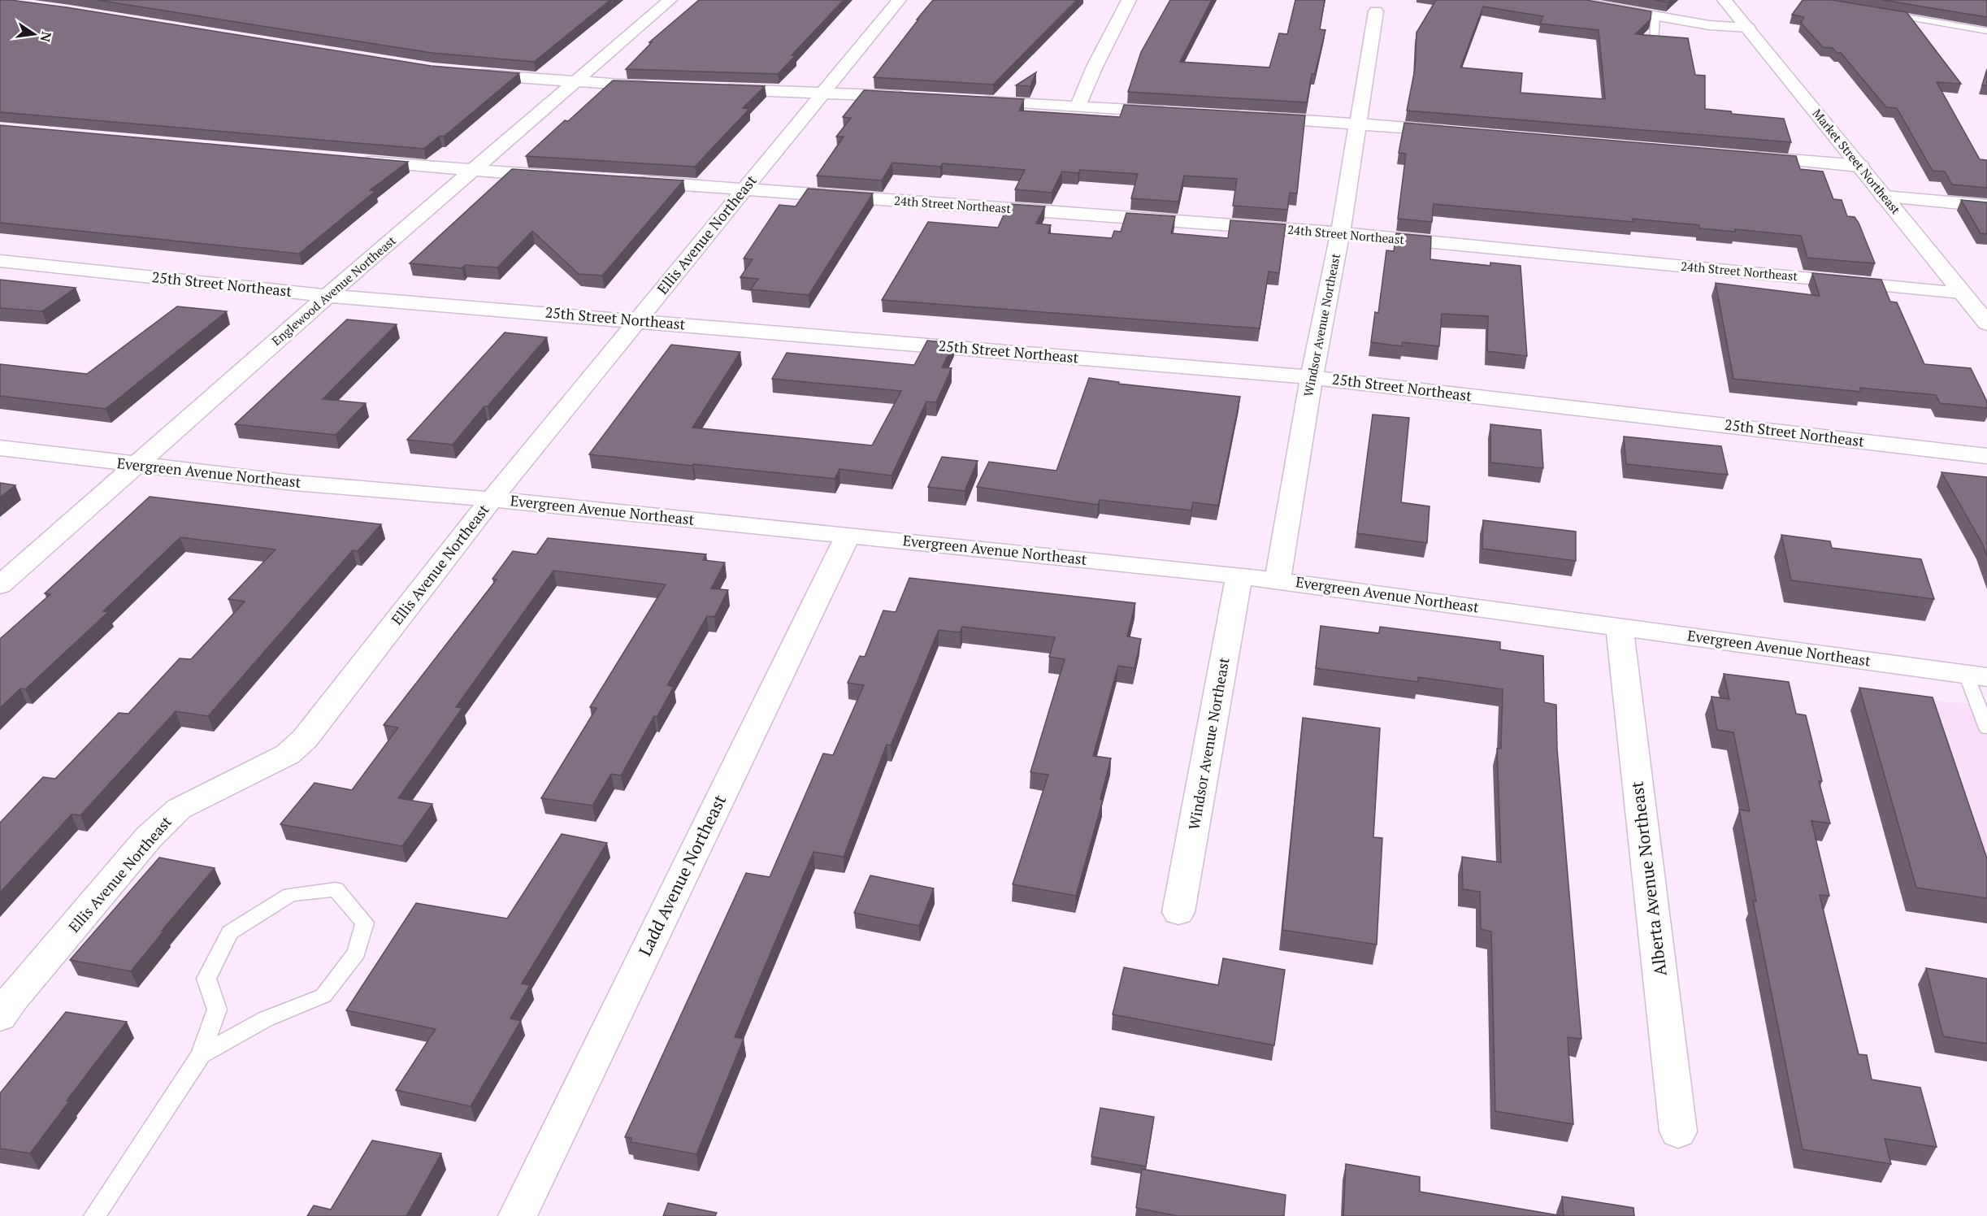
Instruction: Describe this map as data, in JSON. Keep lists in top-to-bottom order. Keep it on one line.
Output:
{"streets":{"street":["Market Street Northeast","24th Street Northeast","Ellis Avenue Northeast","25th Street Northeast","Englewood Avenue Northeast","Windsor Avenue Northeast","Evergreen Avenue Northeast","Ladd Avenue Northeast","Alberta Avenue Northeast"]},"crossings":[["Market Street Northeast","24th Street Northeast"],["24th Street Northeast","Ellis Avenue Northeast"],["24th Street Northeast","Windsor Avenue Northeast"],["Ellis Avenue Northeast","25th Street Northeast"],["Ellis Avenue Northeast","Evergreen Avenue Northeast"],["25th Street Northeast","Englewood Avenue Northeast"],["25th Street Northeast","Windsor Avenue Northeast"],["Englewood Avenue Northeast","Evergreen Avenue Northeast"],["Windsor Avenue Northeast","Evergreen Avenue Northeast"],["Evergreen Avenue Northeast","Ladd Avenue Northeast"],["Evergreen Avenue Northeast","Alberta Avenue Northeast"]],"north":"right"}
